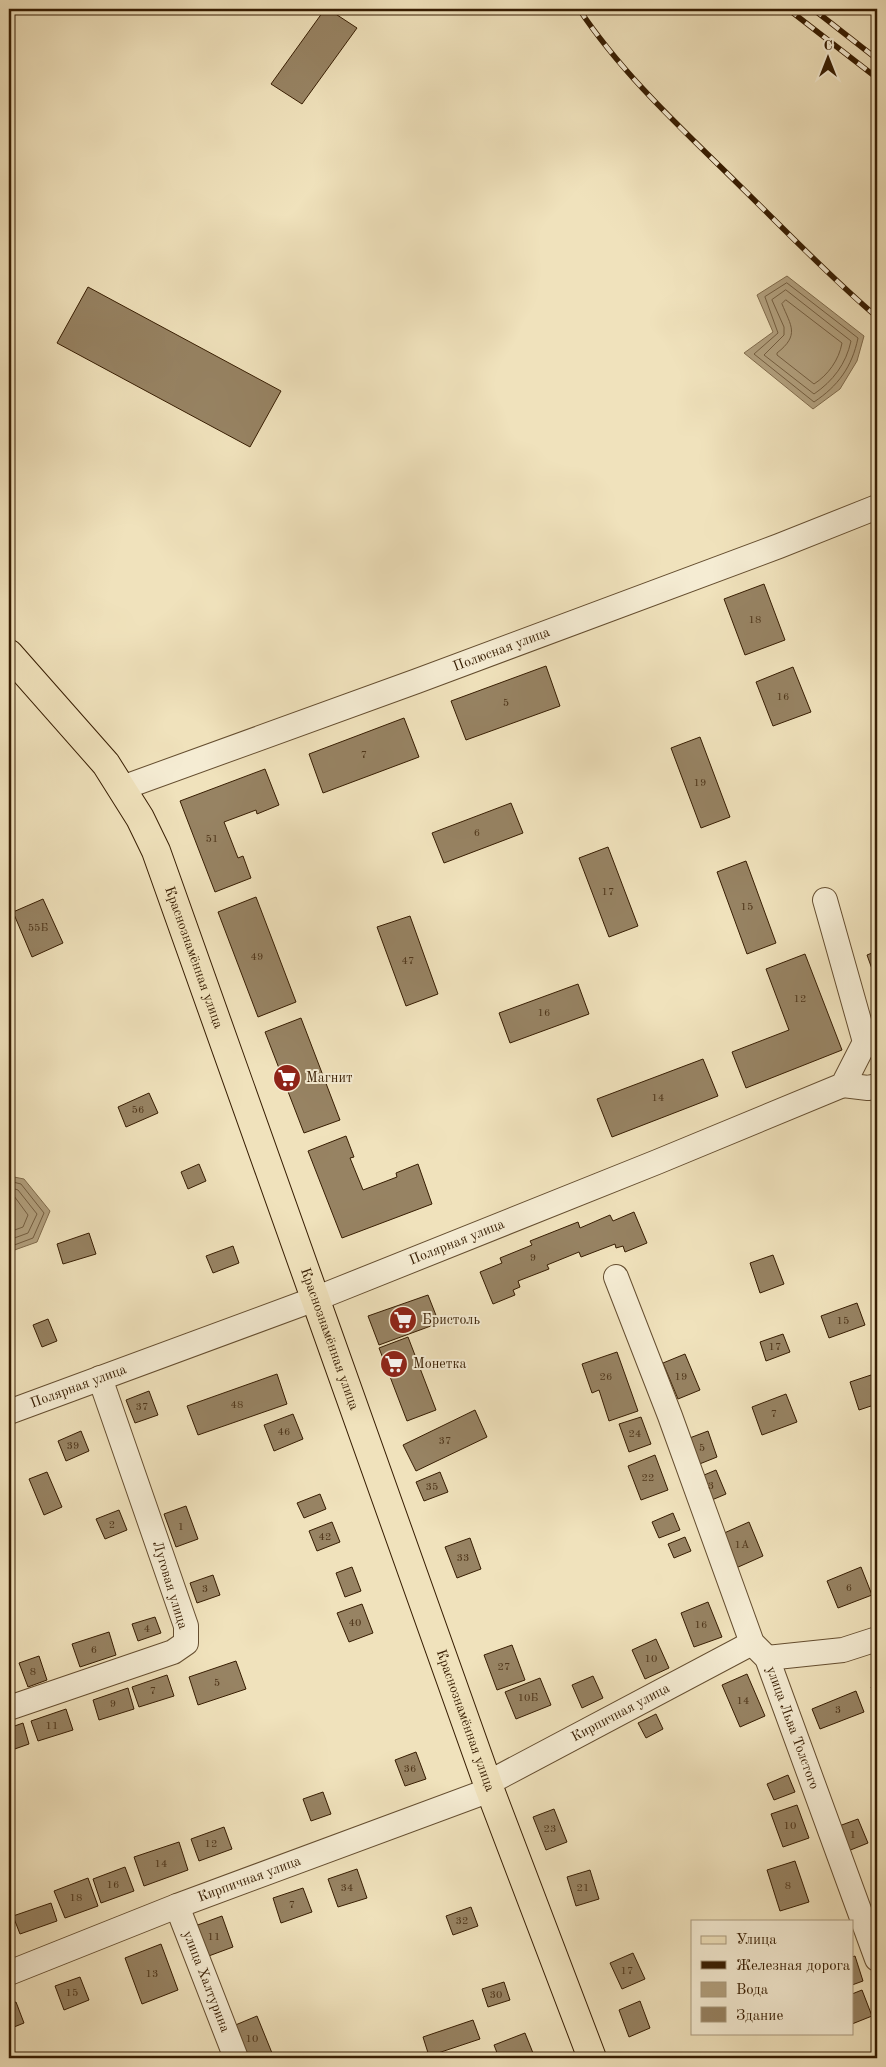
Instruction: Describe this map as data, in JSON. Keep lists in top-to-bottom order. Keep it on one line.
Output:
{"streets":{"main road":["Краснознамённая улица"],"street":["Полюсная улица","Полярная улица","Луговая улица","Кирпичная улица","улица Льва Толстого","улица Халтурина"]},"crossings":[["Полюсная улица","Краснознамённая улица"],["Краснознамённая улица","Полярная улица"],["Краснознамённая улица","Кирпичная улица"],["Полярная улица","Луговая улица"],["Кирпичная улица","улица Льва Толстого"],["Кирпичная улица","улица Халтурина"]],"places":{"supermarket":["Магнит","Бристоль","Монетка"]},"house_numbers":["18","16","5","7","19","6","51","17","15","55Б","49","47","12","16","14","56","9","15","17","26","19","48","37","7","46","24","37","39","5","22","3","35","2","1","42","1А","33","6","3","40","16","4","6","10","27","8","5","7","10Б","14","9","3","11","36","10","23","1","12","14","16","8","34","21","18","7","32","11","17","13","15","30","10"],"legend":["Улица","Железная дорога","Вода","Здание"],"north":"top"}
